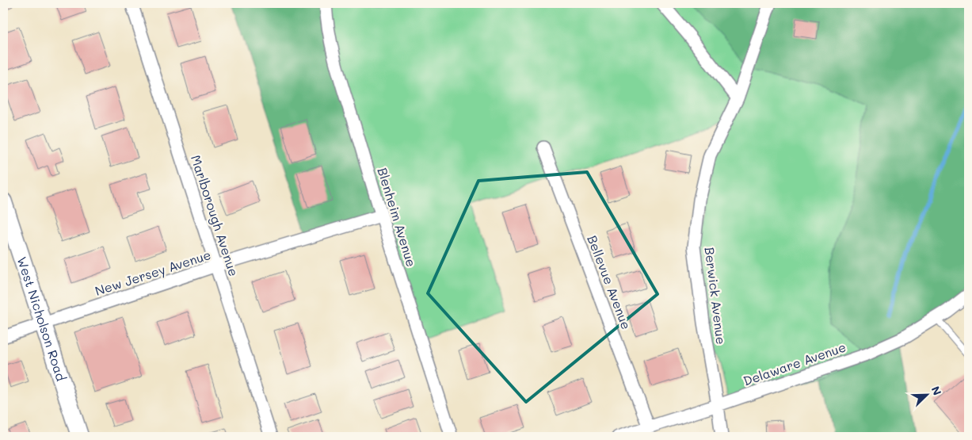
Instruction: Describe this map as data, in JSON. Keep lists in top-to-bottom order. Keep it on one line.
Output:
{"streets":{"main road":["West Nicholson Road"],"street":["Marlborough Avenue","Blenheim Avenue","New Jersey Avenue","Bellevue Avenue","Berwick Avenue","Delaware Avenue"]},"crossings":[["Marlborough Avenue","New Jersey Avenue"],["Blenheim Avenue","New Jersey Avenue"],["New Jersey Avenue","West Nicholson Road"],["Bellevue Avenue","Delaware Avenue"],["Berwick Avenue","Delaware Avenue"]],"north":"top right"}
